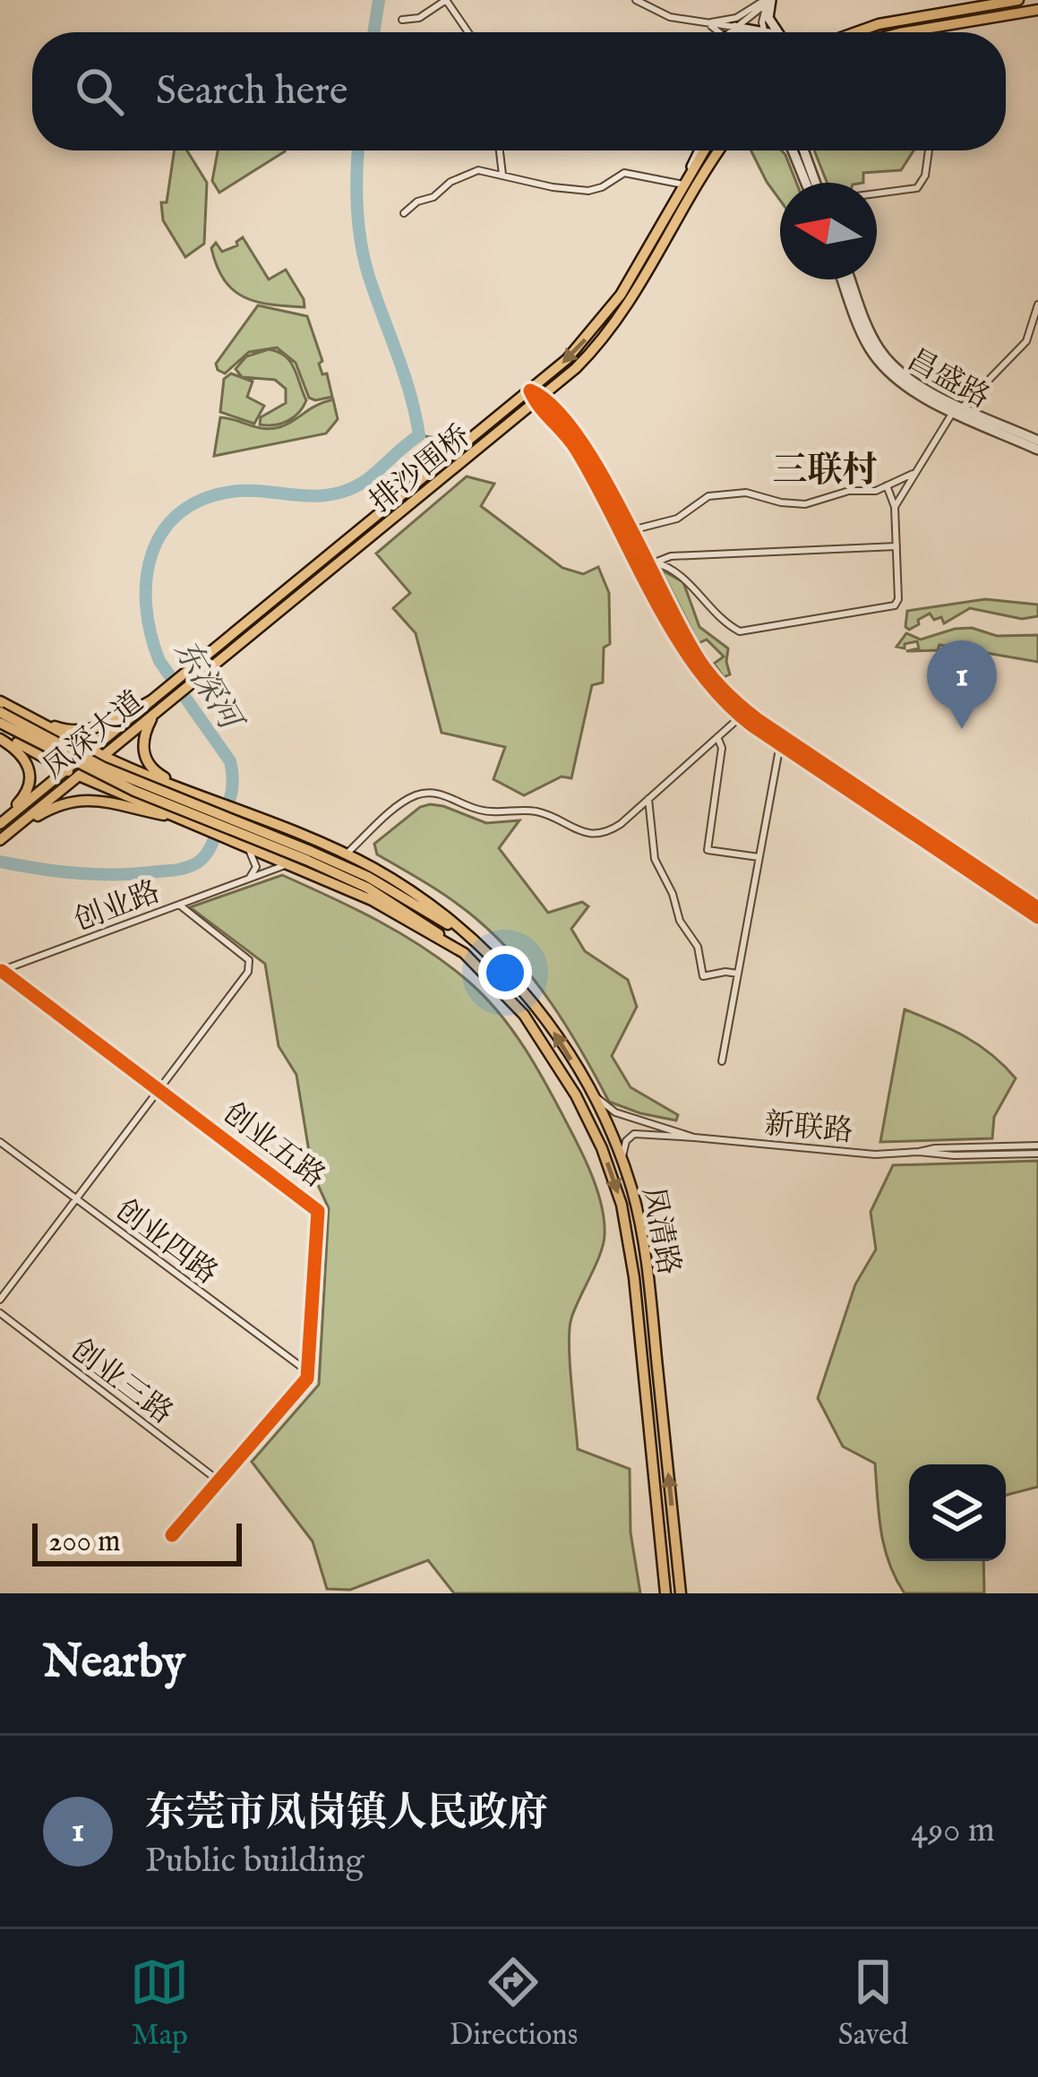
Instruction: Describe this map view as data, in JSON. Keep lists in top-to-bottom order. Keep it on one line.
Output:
{"streets":{"main road":["排沙围桥","凤深大道","凤清路"],"street":["昌盛路","创业路","新联路","创业五路","创业四路","创业三路"]},"crossings":[["排沙围桥","凤深大道"],["凤深大道","凤清路"],["创业路","创业五路"],["创业路","凤清路"],["新联路","凤清路"],["创业五路","创业四路"]],"districts":["三联村"],"water":["东深河"],"scale_bar":"200 m","north":"left","page":{"search":"Search here","pins":"1","scale":"200 m","heading":"Nearby","list":[{"mark":"1","name":"东莞市凤岗镇人民政府","note":"Public building","value":"490 m"}],"nav":["Map","Directions","Saved"]}}
